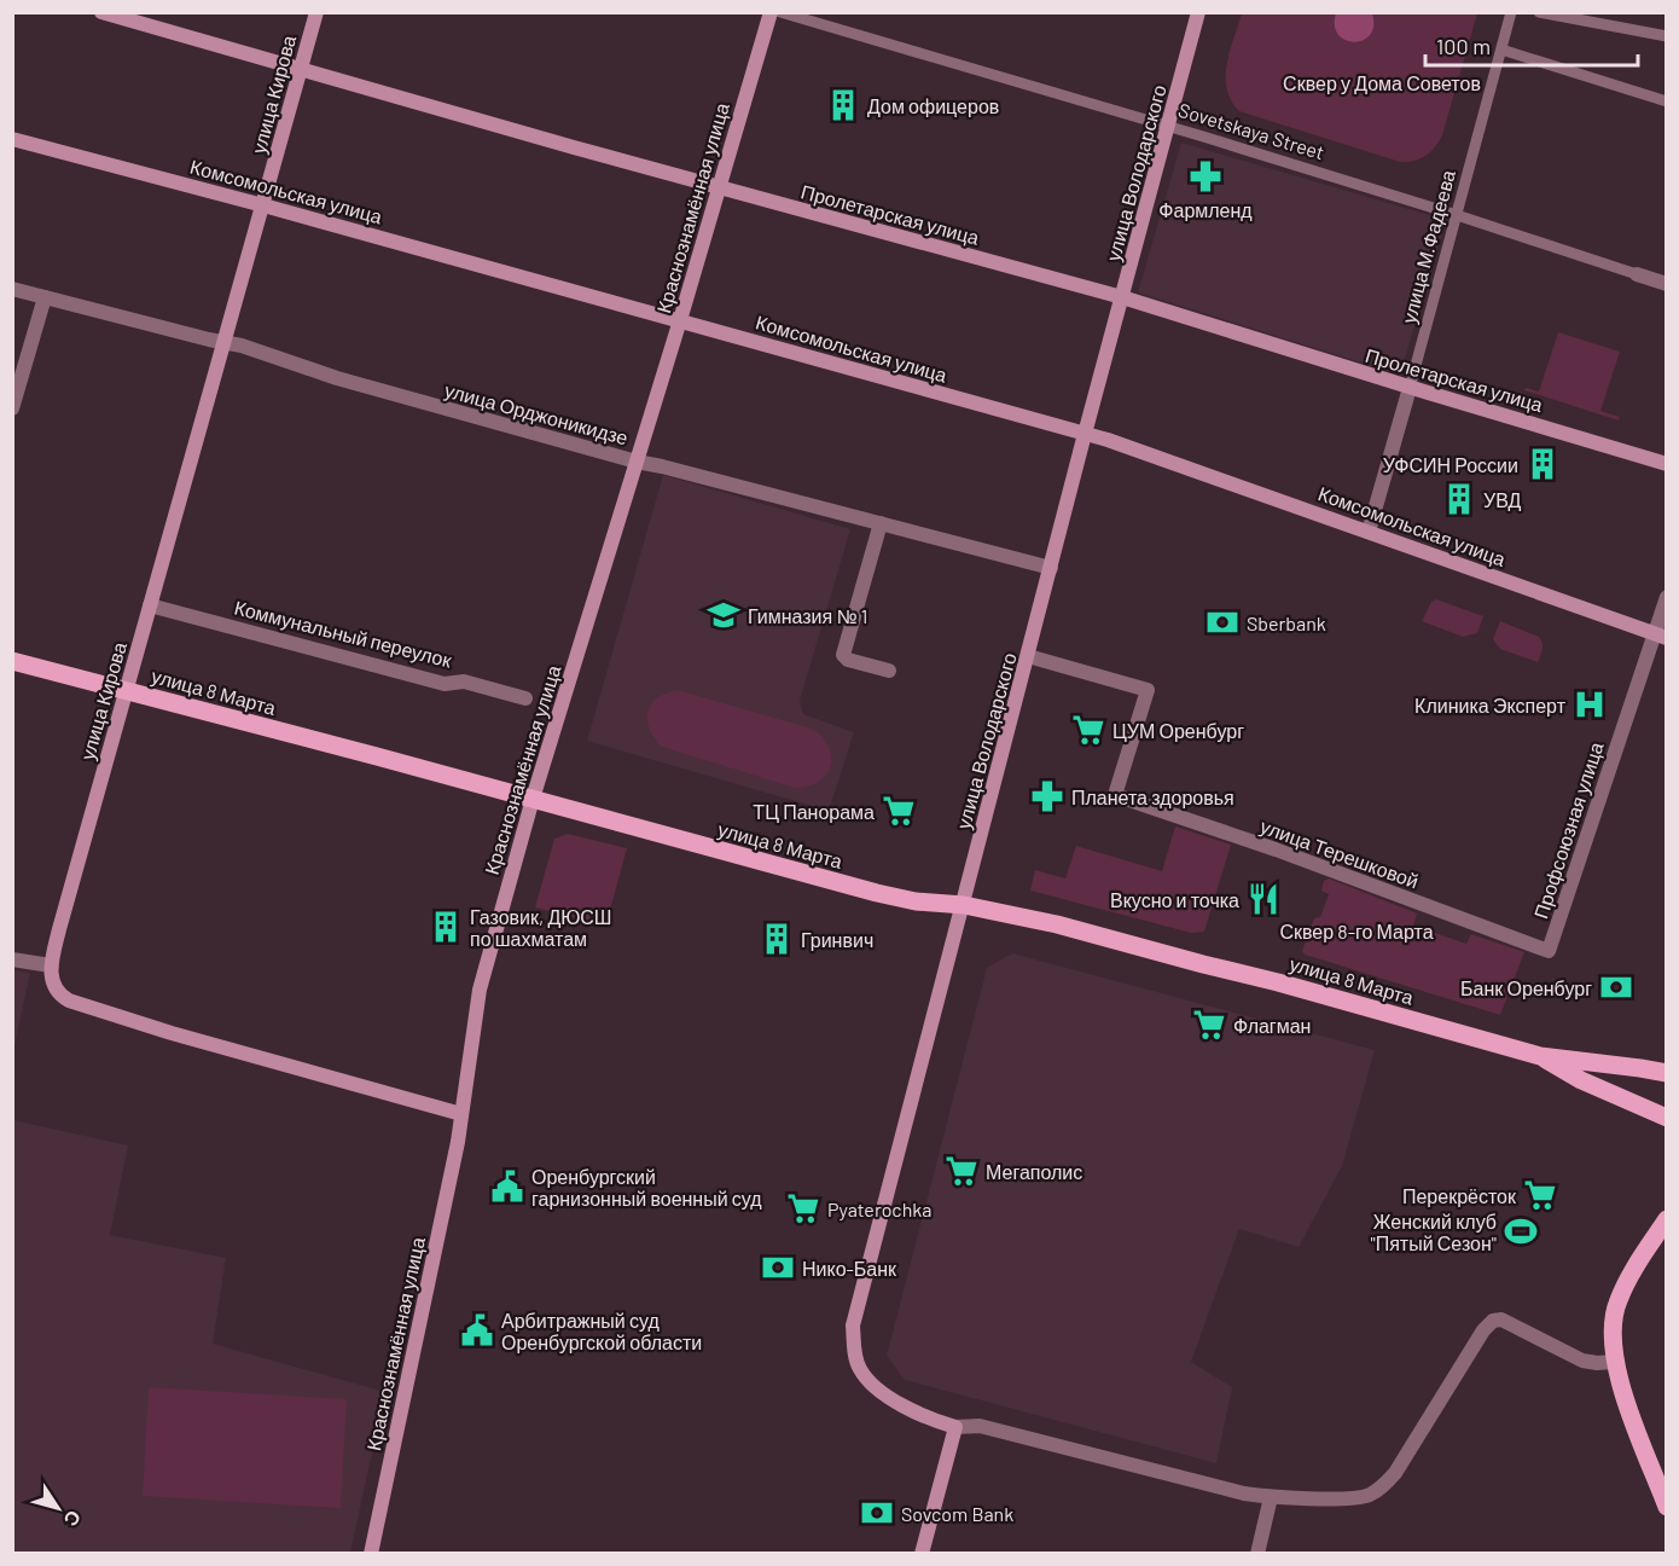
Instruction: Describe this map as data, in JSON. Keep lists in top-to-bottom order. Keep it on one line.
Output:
{"streets":{"main road":["улица Кирова","улица Володарского","Комсомольская улица","Краснознамённая улица","Пролетарская улица","улица 8 Марта"],"street":["Sovetskaya Street","улица М.Фадеева","улица Орджоникидзе","Коммунальный переулок","Профсоюзная улица","улица Терешковой"]},"crossings":[["улица Кирова","Комсомольская улица"],["улица Кирова","Пролетарская улица"],["улица Кирова","улица Орджоникидзе"],["улица Кирова","Коммунальный переулок"],["улица Кирова","улица 8 Марта"],["Sovetskaya Street","улица Володарского"],["Sovetskaya Street","улица М.Фадеева"],["улица Володарского","Комсомольская улица"],["улица Володарского","Пролетарская улица"],["улица Володарского","улица Орджоникидзе"],["улица Володарского","улица 8 Марта"],["улица Володарского","улица Терешковой"],["Комсомольская улица","Краснознамённая улица"],["Комсомольская улица","улица М.Фадеева"],["Комсомольская улица","Профсоюзная улица"],["Краснознамённая улица","Пролетарская улица"],["Краснознамённая улица","улица Орджоникидзе"],["Краснознамённая улица","улица 8 Марта"],["Пролетарская улица","улица М.Фадеева"],["Профсоюзная улица","улица Терешковой"]],"parks":["Сквер у Дома Советов","Сквер 8-го Марта"],"places":{"building":["Дом офицеров","УФСИН России","УВД","Газовик, ДЮСШ по шахматам","Гринвич"],"pharmacy":["Фармленд","Планета здоровья"],"school or university":["Гимназия № 1"],"bank":["Sberbank","Банк Оренбург","Нико-Банк","Sovcom Bank"],"hospital":["Клиника Эксперт"],"supermarket":["ЦУМ Оренбург","ТЦ Панорама","Флагман","Мегаполис","Перекрёсток","Pyaterochka"],"restaurant":["Вкусно и точка"],"public building":["Оренбургский гарнизонный военный суд","Арбитражный суд Оренбургской области"],"sports":["Женский клуб \"Пятый Сезон\""]},"scale_bar":"100 m","north":"bottom right"}
